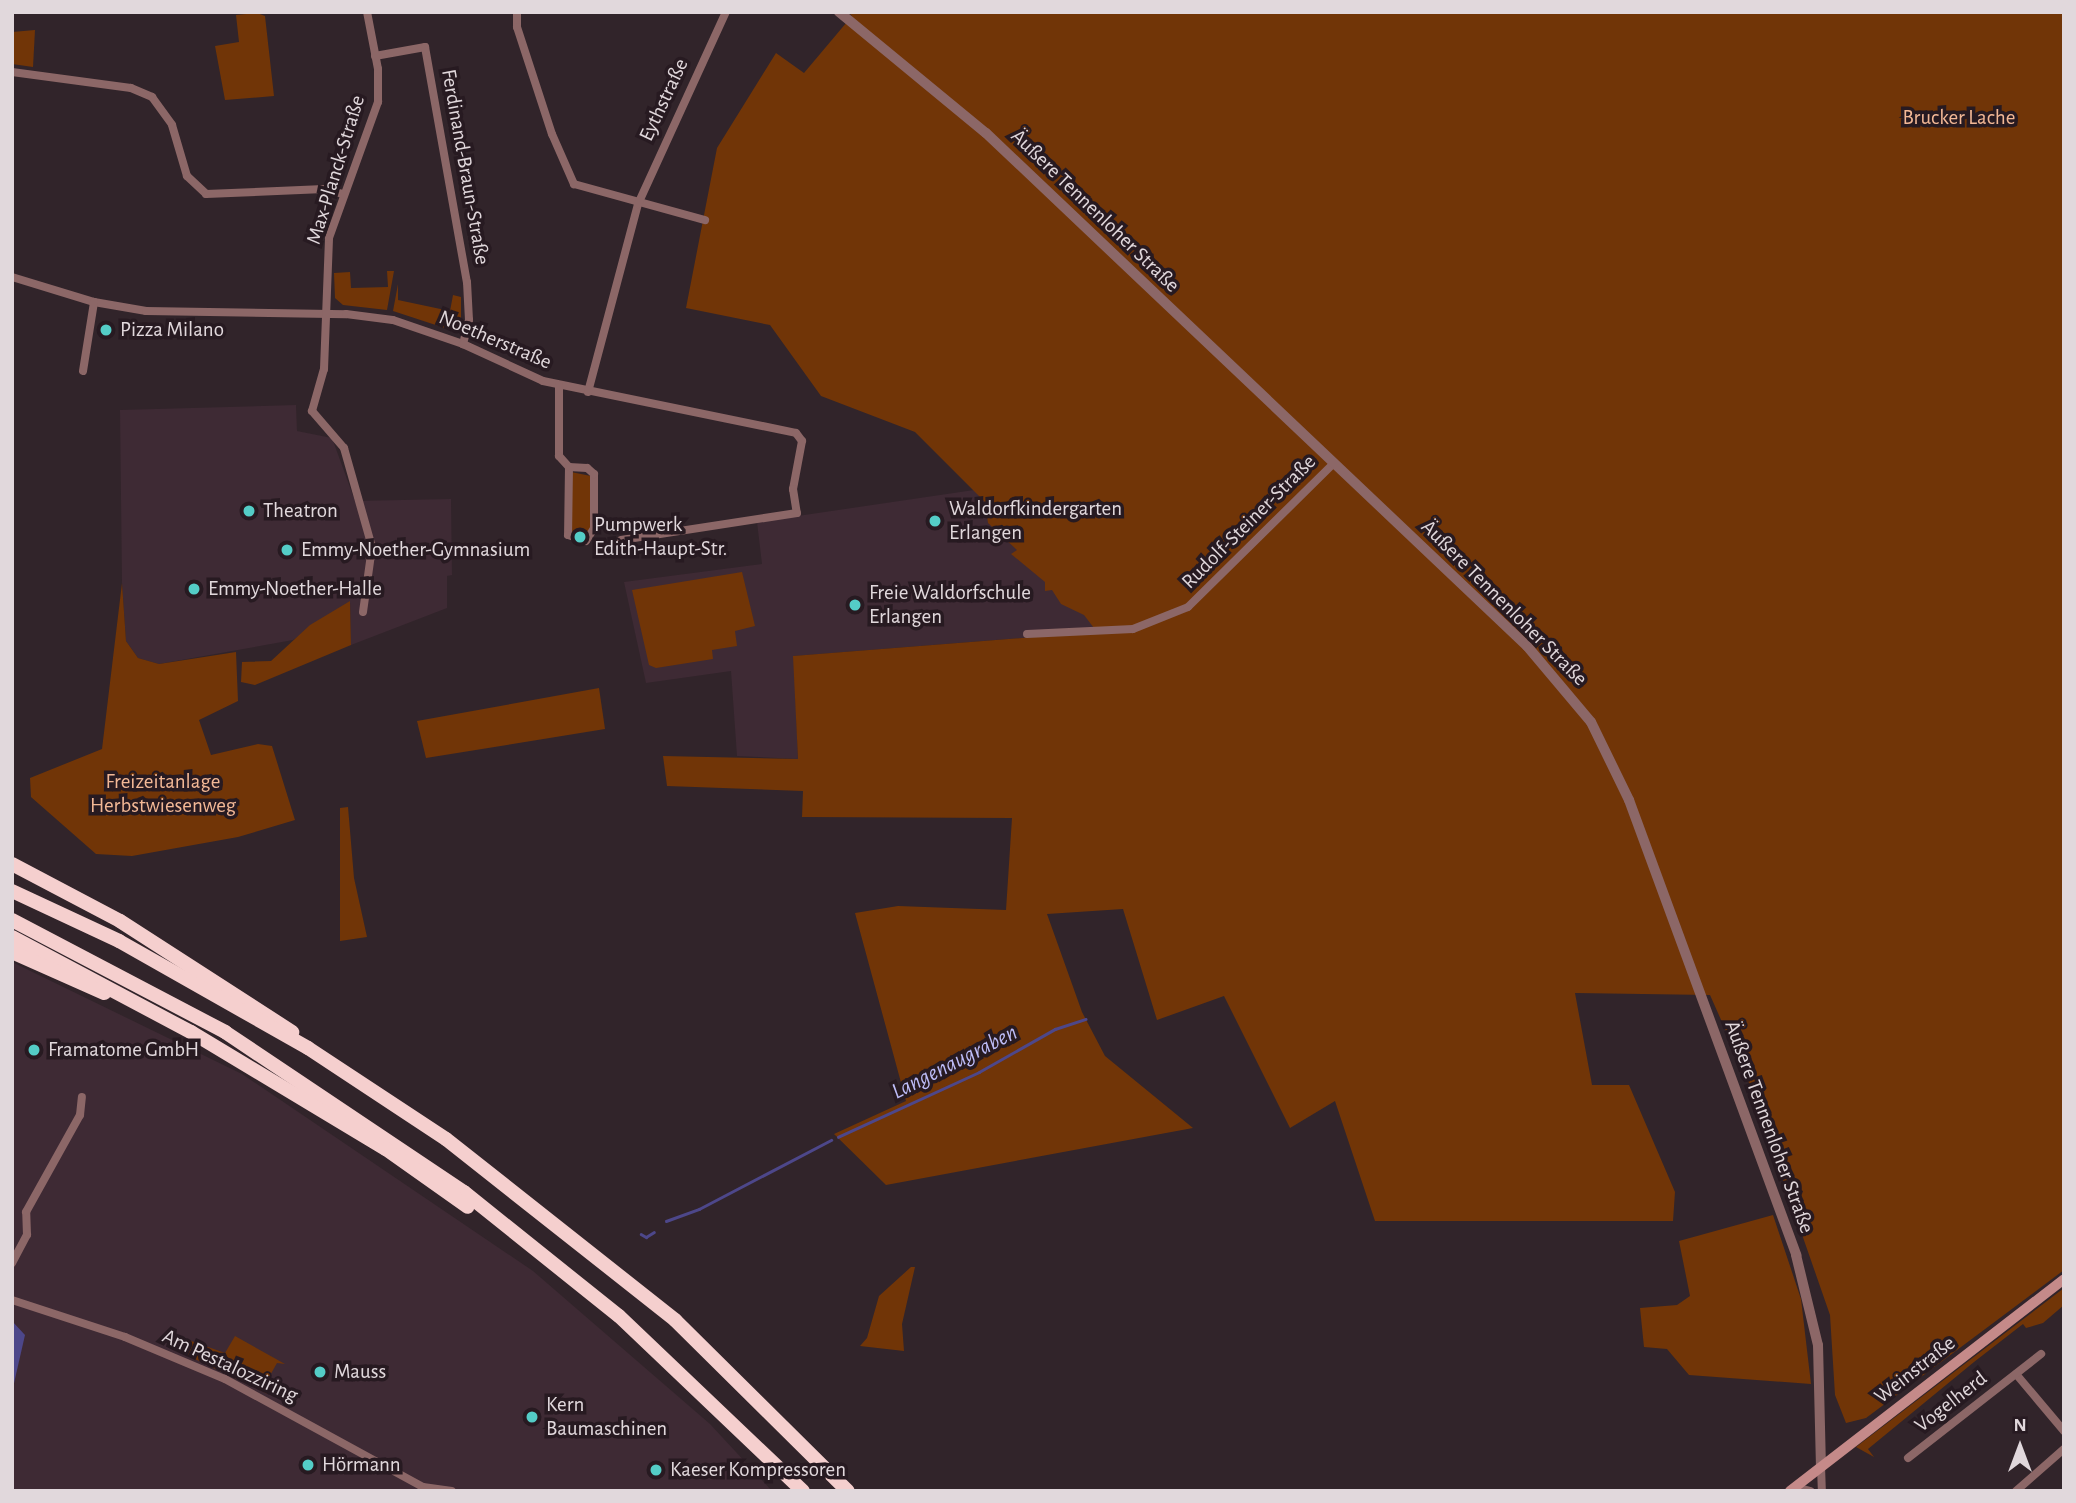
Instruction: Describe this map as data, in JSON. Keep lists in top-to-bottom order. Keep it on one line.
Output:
{"streets":{"main road":["Weinstraße"],"street":["Eythstraße","Ferdinand-Braun-Straße","Max-Planck-Straße","Äußere Tennenloher Straße","Noetherstraße","Rudolf-Steiner-Straße","Am Pestalozziring","Vogelherd"]},"crossings":[["Eythstraße","Noetherstraße"],["Ferdinand-Braun-Straße","Max-Planck-Straße"],["Ferdinand-Braun-Straße","Noetherstraße"],["Max-Planck-Straße","Noetherstraße"],["Äußere Tennenloher Straße","Rudolf-Steiner-Straße"],["Äußere Tennenloher Straße","Weinstraße"]],"water":["Langenaugraben"],"parks":["Brucker Lache","Freizeitanlage Herbstwiesenweg"],"places":["Pizza Milano","Theatron","Waldorfkindergarten Erlangen","Pumpwerk Edith-Haupt-Str.","Emmy-Noether-Gymnasium","Emmy-Noether-Halle","Freie Waldorfschule Erlangen","Framatome GmbH","Mauss","Kern Baumaschinen","Hörmann","Kaeser Kompressoren"],"north":"top"}
